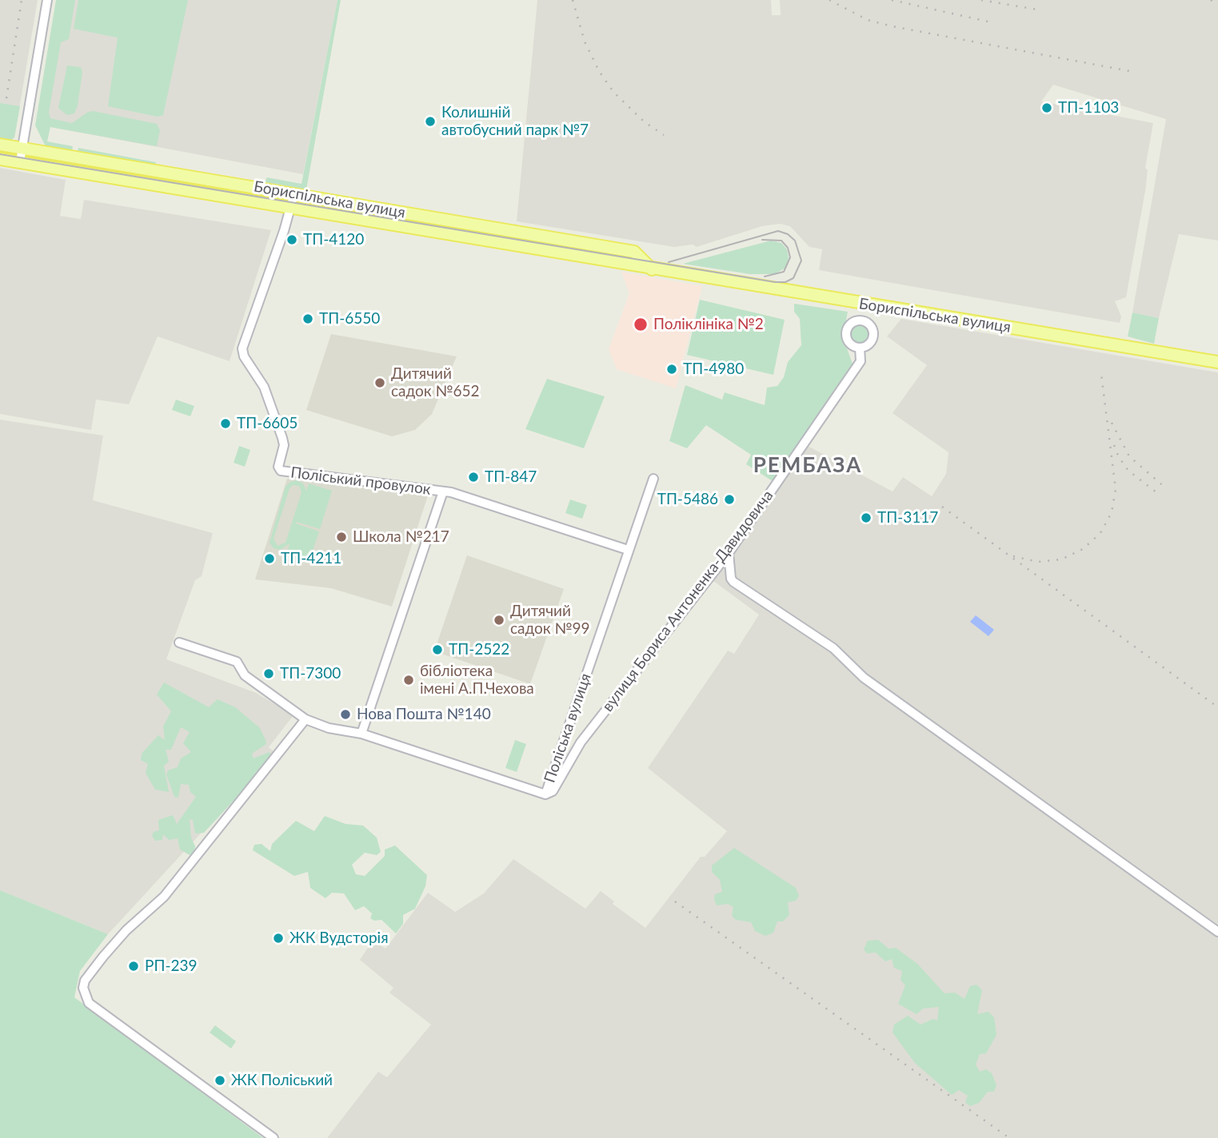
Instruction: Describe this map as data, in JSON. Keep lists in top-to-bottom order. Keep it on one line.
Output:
{"streets":{"main road":["Бориспільська вулиця"],"street":["Поліський провулок","вулиця Бориса Антоненка-Давидовича","Поліська вулиця"]},"crossings":[["Бориспільська вулиця","Поліський провулок"],["Поліський провулок","Поліська вулиця"],["вулиця Бориса Антоненка-Давидовича","Поліська вулиця"]],"districts":["РЕМБАЗА"],"places":["ТП-1103","Колишній автобусний парк №7","ТП-4120","ТП-6550","Поліклініка №2","ТП-4980","Дитячий садок №652","ТП-6605","ТП-847","ТП-5486","ТП-3117","Школа №217","ТП-4211","Дитячий садок №99","ТП-2522","ТП-7300","бібліотека імені А.П.Чехова","Нова Пошта №140","ЖК Вудсторія","РП-239","ЖК Поліський"]}
